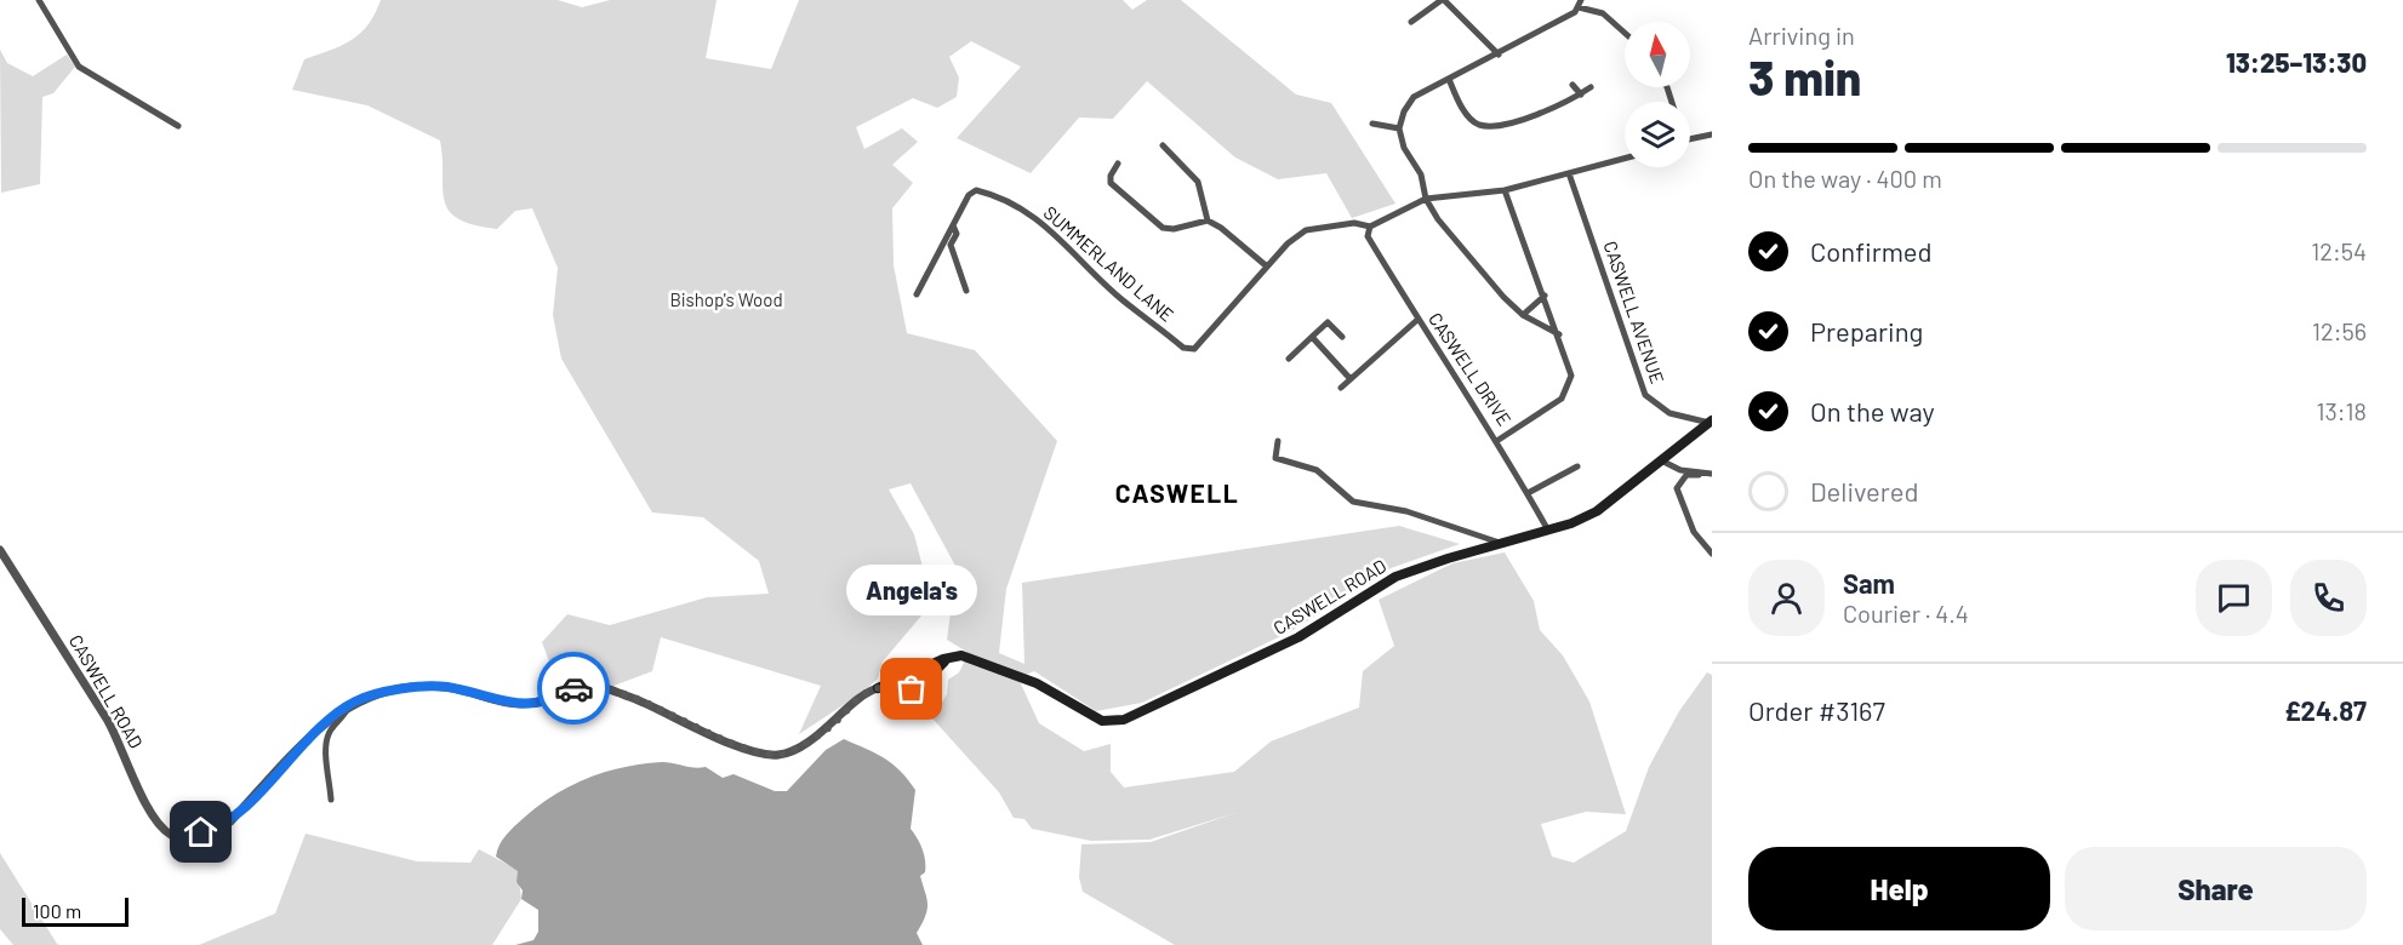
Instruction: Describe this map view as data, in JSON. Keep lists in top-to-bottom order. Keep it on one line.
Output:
{"streets":{"main road":["CASWELL ROAD"],"street":["SUMMERLAND LANE","CASWELL AVENUE","CASWELL DRIVE"]},"crossings":[["SUMMERLAND LANE","CASWELL AVENUE"],["SUMMERLAND LANE","CASWELL DRIVE"],["CASWELL AVENUE","CASWELL ROAD"],["CASWELL DRIVE","CASWELL ROAD"]],"districts":["CASWELL"],"parks":["Bishop's Wood"],"places":["Angela's"],"scale_bar":"100 m","north":"top","page":{"heading":["3 min","Arriving in","13:25–13:30"],"panel":["Sam","Courier · 4.4","Order #3167","£24.87"],"bar":"On the way · 400 m","list":[["Confirmed","12:54"],["Preparing","12:56"],["On the way","13:18"],"Delivered"],"bubble":"Angela's","buttons":["Help","Share"],"scale":"100 m"}}
